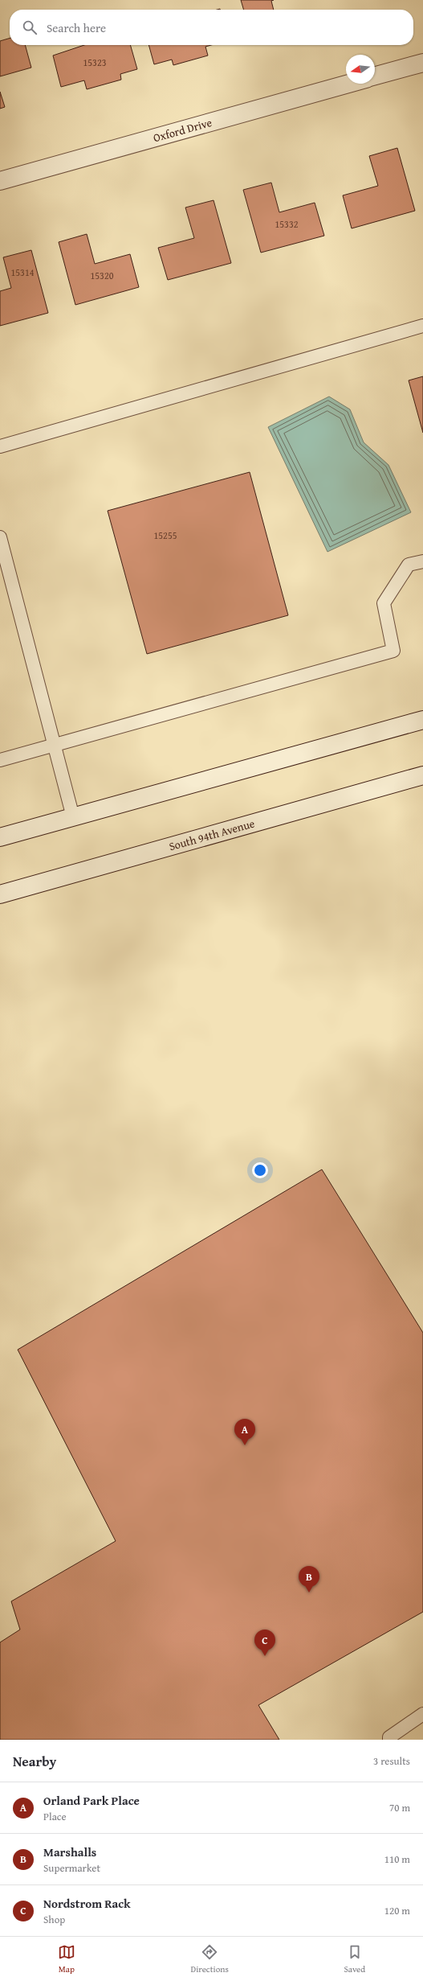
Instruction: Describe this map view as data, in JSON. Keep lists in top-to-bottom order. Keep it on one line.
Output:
{"streets":{"street":["Oxford Drive","South 94th Avenue"]},"house_numbers":["15323","15332","15314","15320","15255"],"north":"left","page":{"search":"Search here","pins":["A","B","C"],"heading":["Nearby","3 results"],"list":[{"mark":"A","name":"Orland Park Place","note":"Place","value":"70 m"},{"mark":"B","name":"Marshalls","note":"Supermarket","value":"110 m"},{"mark":"C","name":"Nordstrom Rack","note":"Shop","value":"120 m"}],"nav":["Map","Directions","Saved"]}}
